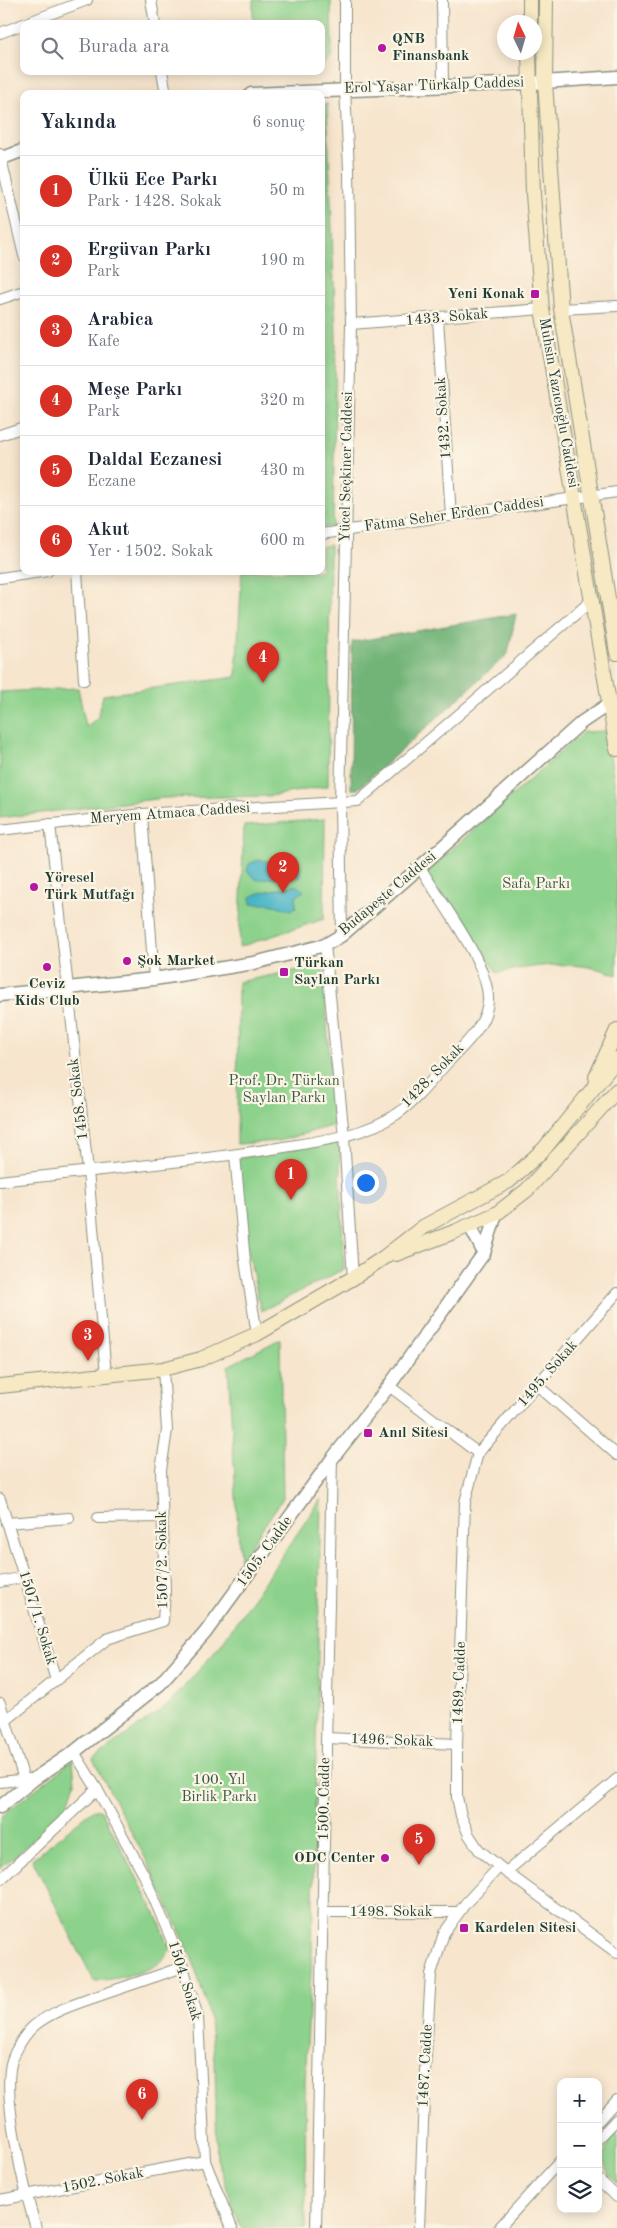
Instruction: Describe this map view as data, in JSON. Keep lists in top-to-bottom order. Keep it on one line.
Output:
{"streets":{"main road":["Muhsin Yazıcıoğlu Caddesi"],"street":["Erol Yaşar Türkalp Caddesi","1433. Sokak","1432. Sokak","Yücel Seçkiner Caddesi","Fatma Seher Erden Caddesi","Meryem Atmaca Caddesi","Budapeşte Caddesi","1428. Sokak","1458. Sokak","1495. Sokak","1505. Cadde","1507/2. Sokak","1507/1. Sokak","1489. Cadde","1496. Sokak","1500. Cadde","1498. Sokak","1504. Sokak","1487. Cadde","1502. Sokak"]},"crossings":[["Erol Yaşar Türkalp Caddesi","Muhsin Yazıcıoğlu Caddesi"],["Erol Yaşar Türkalp Caddesi","Yücel Seçkiner Caddesi"],["1433. Sokak","Muhsin Yazıcıoğlu Caddesi"],["1433. Sokak","1432. Sokak"],["1433. Sokak","Yücel Seçkiner Caddesi"],["Muhsin Yazıcıoğlu Caddesi","Fatma Seher Erden Caddesi"],["Muhsin Yazıcıoğlu Caddesi","Meryem Atmaca Caddesi"],["Muhsin Yazıcıoğlu Caddesi","Budapeşte Caddesi"],["1432. Sokak","Fatma Seher Erden Caddesi"],["Yücel Seçkiner Caddesi","Fatma Seher Erden Caddesi"],["Yücel Seçkiner Caddesi","Meryem Atmaca Caddesi"],["Yücel Seçkiner Caddesi","Budapeşte Caddesi"],["Meryem Atmaca Caddesi","1458. Sokak"],["Budapeşte Caddesi","1428. Sokak"],["Budapeşte Caddesi","1458. Sokak"],["1428. Sokak","1458. Sokak"],["1495. Sokak","1489. Cadde"],["1505. Cadde","1500. Cadde"],["1505. Cadde","1504. Sokak"],["1507/2. Sokak","1507/1. Sokak"],["1489. Cadde","1496. Sokak"],["1489. Cadde","1487. Cadde"],["1496. Sokak","1500. Cadde"],["1500. Cadde","1498. Sokak"],["1498. Sokak","1487. Cadde"],["1504. Sokak","1502. Sokak"]],"parks":["Safa Parkı","Prof. Dr. Türkan Saylan Parkı","100. Yıl Birlik Parkı"],"places":{"other":["QNB Finansbank","Yöresel Türk Mutfağı","Şok Market","Ceviz Kids Club","ODC Center"],"transit":["Yeni Konak","Türkan Saylan Parkı","Anıl Sitesi","Kardelen Sitesi"]},"north":"top","page":{"search":"Burada ara","heading":["Yakında","6 sonuç"],"list":[{"mark":"1","name":"Ülkü Ece Parkı","note":"Park · 1428. Sokak","value":"50 m"},{"mark":"2","name":"Ergüvan Parkı","note":"Park","value":"190 m"},{"mark":"3","name":"Arabica","note":"Kafe","value":"210 m"},{"mark":"4","name":"Meşe Parkı","note":"Park","value":"320 m"},{"mark":"5","name":"Daldal Eczanesi","note":"Eczane","value":"430 m"},{"mark":"6","name":"Akut","note":"Yer · 1502. Sokak","value":"600 m"}],"pins":["4","2","1","3","5","6"],"map_buttons":["+","−"]}}
